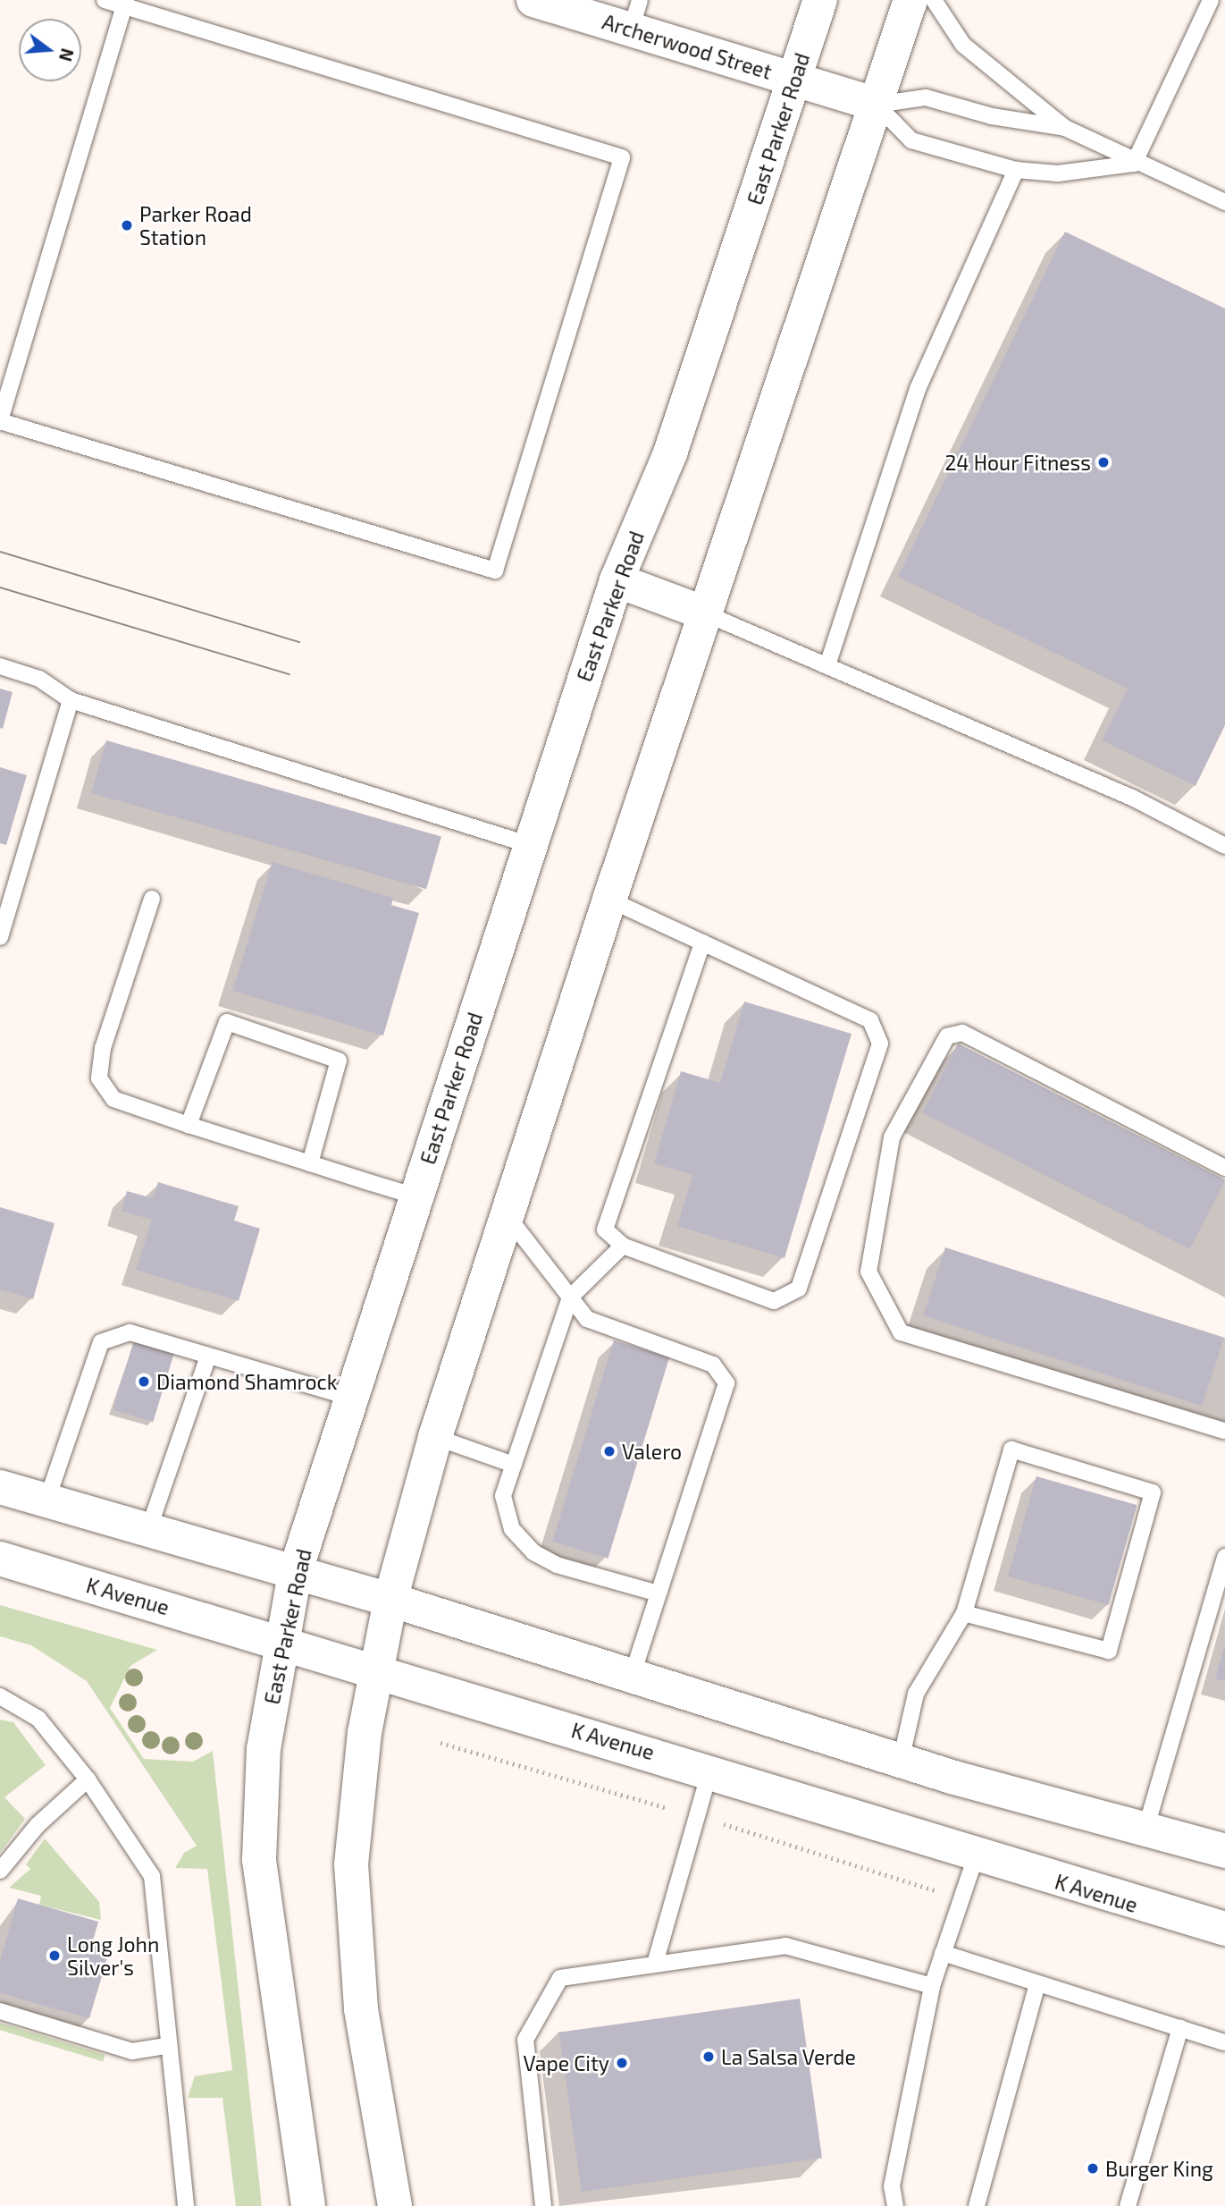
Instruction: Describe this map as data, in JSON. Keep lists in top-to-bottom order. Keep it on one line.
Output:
{"streets":{"main road":["Archerwood Street","East Parker Road","K Avenue"]},"crossings":[["Archerwood Street","East Parker Road"],["East Parker Road","K Avenue"]],"places":["Parker Road Station","24 Hour Fitness","Diamond Shamrock","Valero","Long John Silver's","La Salsa Verde","Vape City","Burger King"],"north":"right"}
